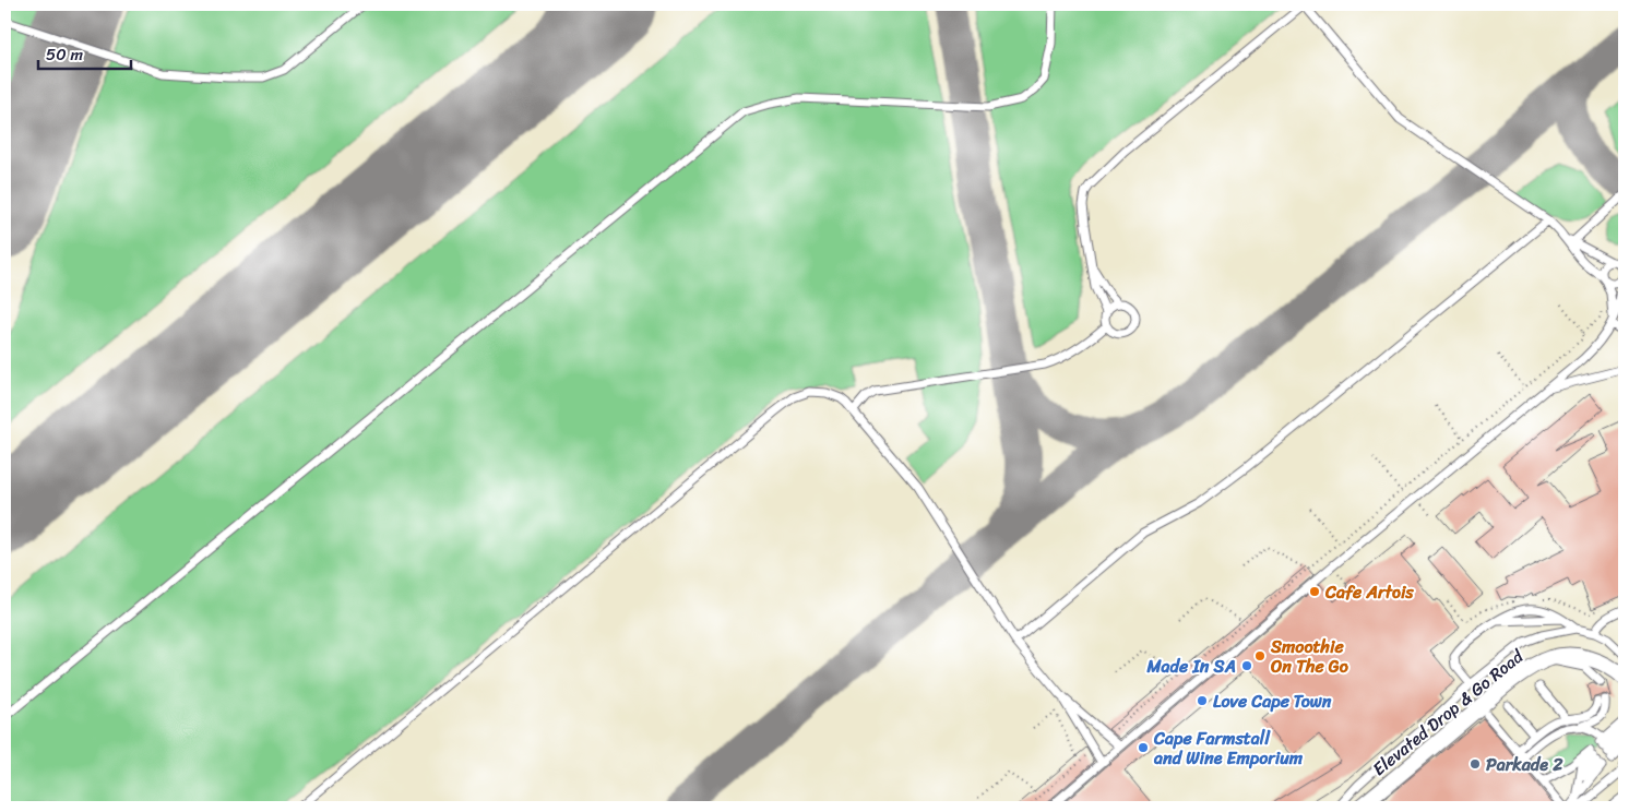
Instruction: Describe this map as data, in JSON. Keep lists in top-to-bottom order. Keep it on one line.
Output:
{"streets":{"street":["Elevated Drop & Go Road"]},"places":["Cafe Artois","Smoothie On The Go","Made In SA","Love Cape Town","Cape Farmstall and Wine Emporium","Parkade 2"],"scale_bar":"50 m"}
